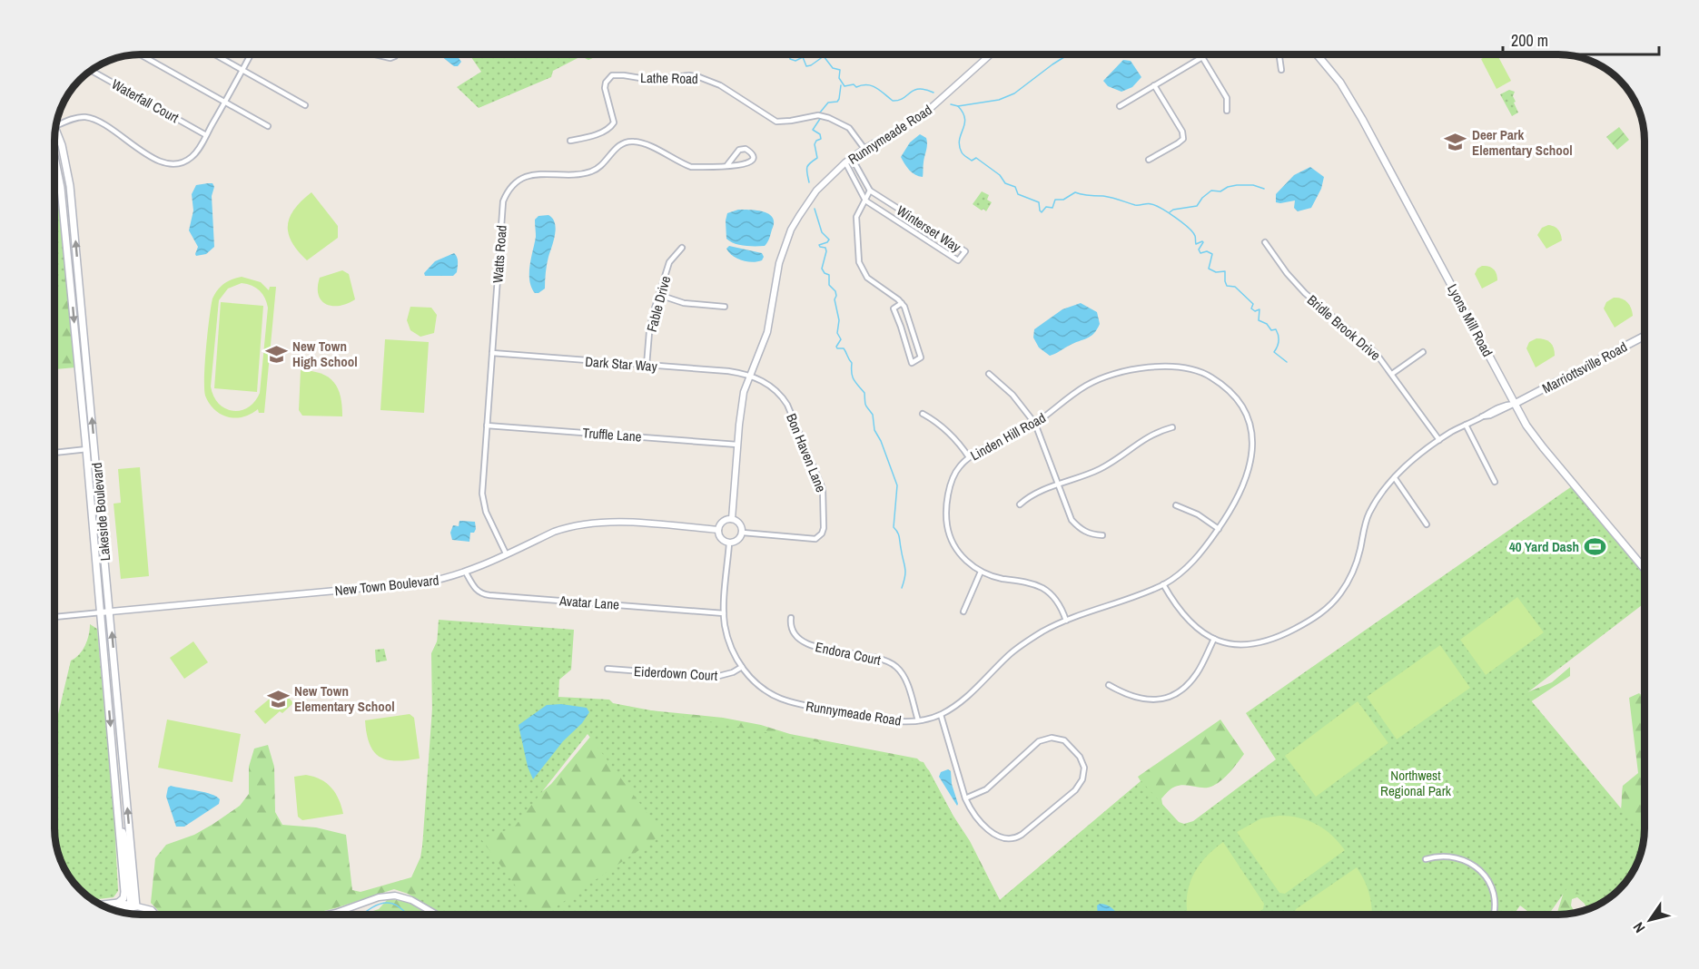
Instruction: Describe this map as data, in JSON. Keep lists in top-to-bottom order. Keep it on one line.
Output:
{"streets":{"main road":["Lyons Mill Road","Marriottsville Road","Lakeside Boulevard"],"street":["Lathe Road","Waterfall Court","Runnymeade Road","Winterset Way","Watts Road","Fable Drive","Bridle Brook Drive","Dark Star Way","Truffle Lane","Linden Hill Road","Bon Haven Lane","New Town Boulevard","Avatar Lane","Endora Court","Eiderdown Court"]},"crossings":[["Lathe Road","Runnymeade Road"],["Runnymeade Road","Winterset Way"],["Runnymeade Road","Dark Star Way"],["Runnymeade Road","Marriottsville Road"],["Runnymeade Road","Truffle Lane"],["Runnymeade Road","Linden Hill Road"],["Runnymeade Road","Bon Haven Lane"],["Runnymeade Road","New Town Boulevard"],["Runnymeade Road","Avatar Lane"],["Runnymeade Road","Endora Court"],["Runnymeade Road","Eiderdown Court"],["Watts Road","Dark Star Way"],["Watts Road","Truffle Lane"],["Watts Road","New Town Boulevard"],["Fable Drive","Dark Star Way"],["Lyons Mill Road","Marriottsville Road"],["Bridle Brook Drive","Marriottsville Road"],["Dark Star Way","Bon Haven Lane"],["Marriottsville Road","Linden Hill Road"],["Bon Haven Lane","New Town Boulevard"],["Lakeside Boulevard","New Town Boulevard"],["New Town Boulevard","Avatar Lane"]],"parks":["Northwest Regional Park"],"places":{"school or university":["Deer Park Elementary School","New Town High School","New Town Elementary School"],"sports":["40 Yard Dash"]},"scale_bar":"200 m","north":"bottom left"}
